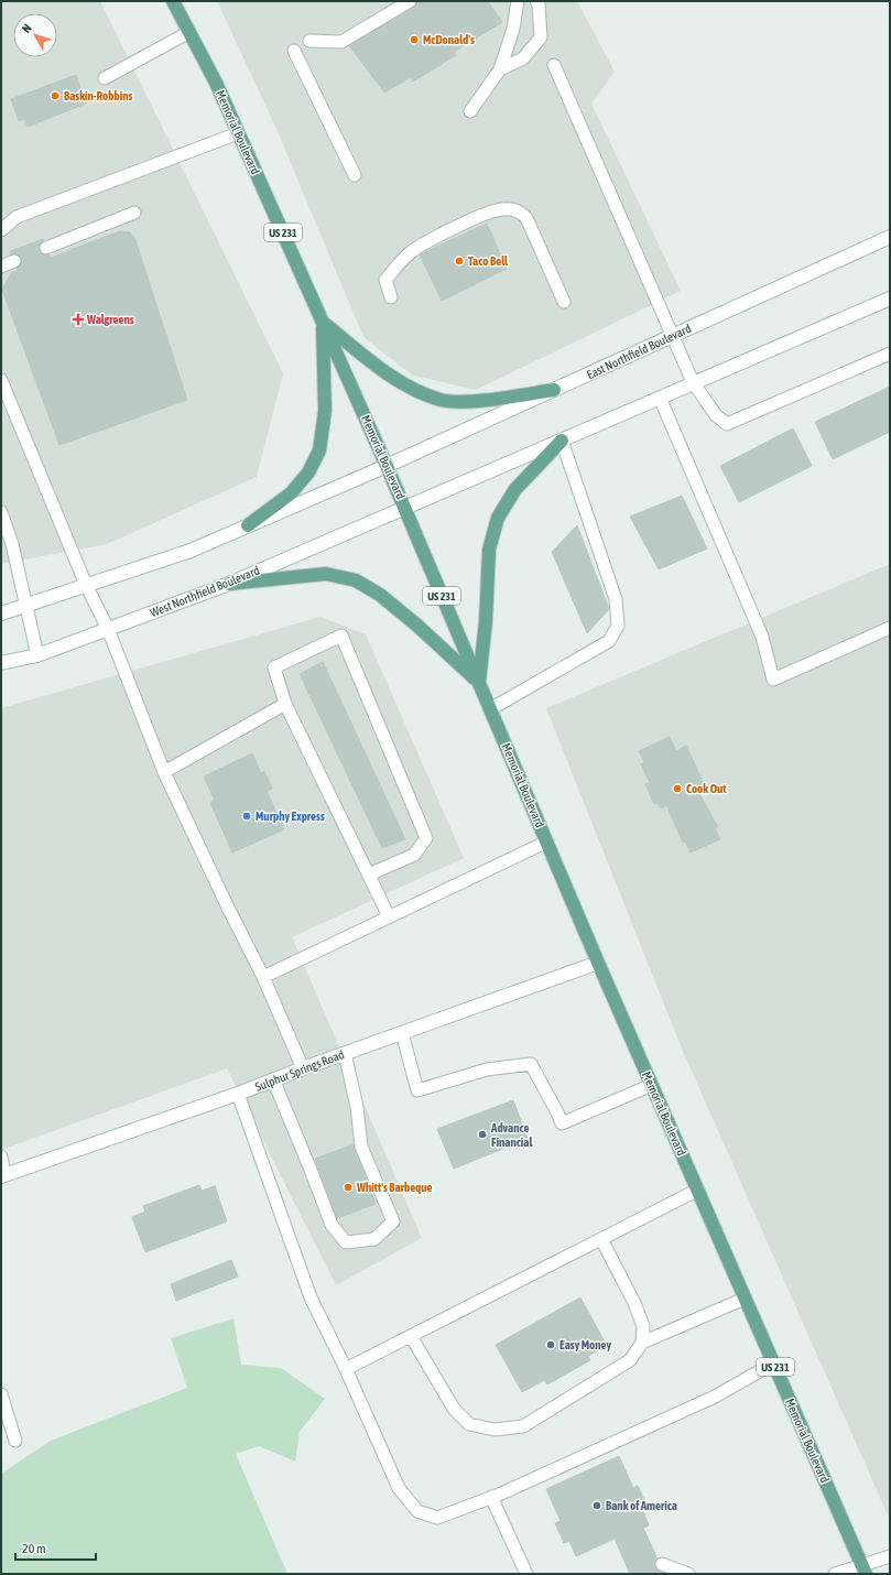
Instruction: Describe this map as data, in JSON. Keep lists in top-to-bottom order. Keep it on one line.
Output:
{"streets":{"main road":["Memorial Boulevard","US 231","East Northfield Boulevard","West Northfield Boulevard","Sulphur Springs Road"]},"crossings":[["Memorial Boulevard","East Northfield Boulevard"],["Memorial Boulevard","West Northfield Boulevard"],["Memorial Boulevard","Sulphur Springs Road"]],"places":{"other":["McDonald's","Baskin-Robbins","Taco Bell","Cook Out","Murphy Express","Advance Financial","Whitt's Barbeque","Easy Money","Bank of America"],"health":["Walgreens"]},"scale_bar":"20 m","north":"top left"}
